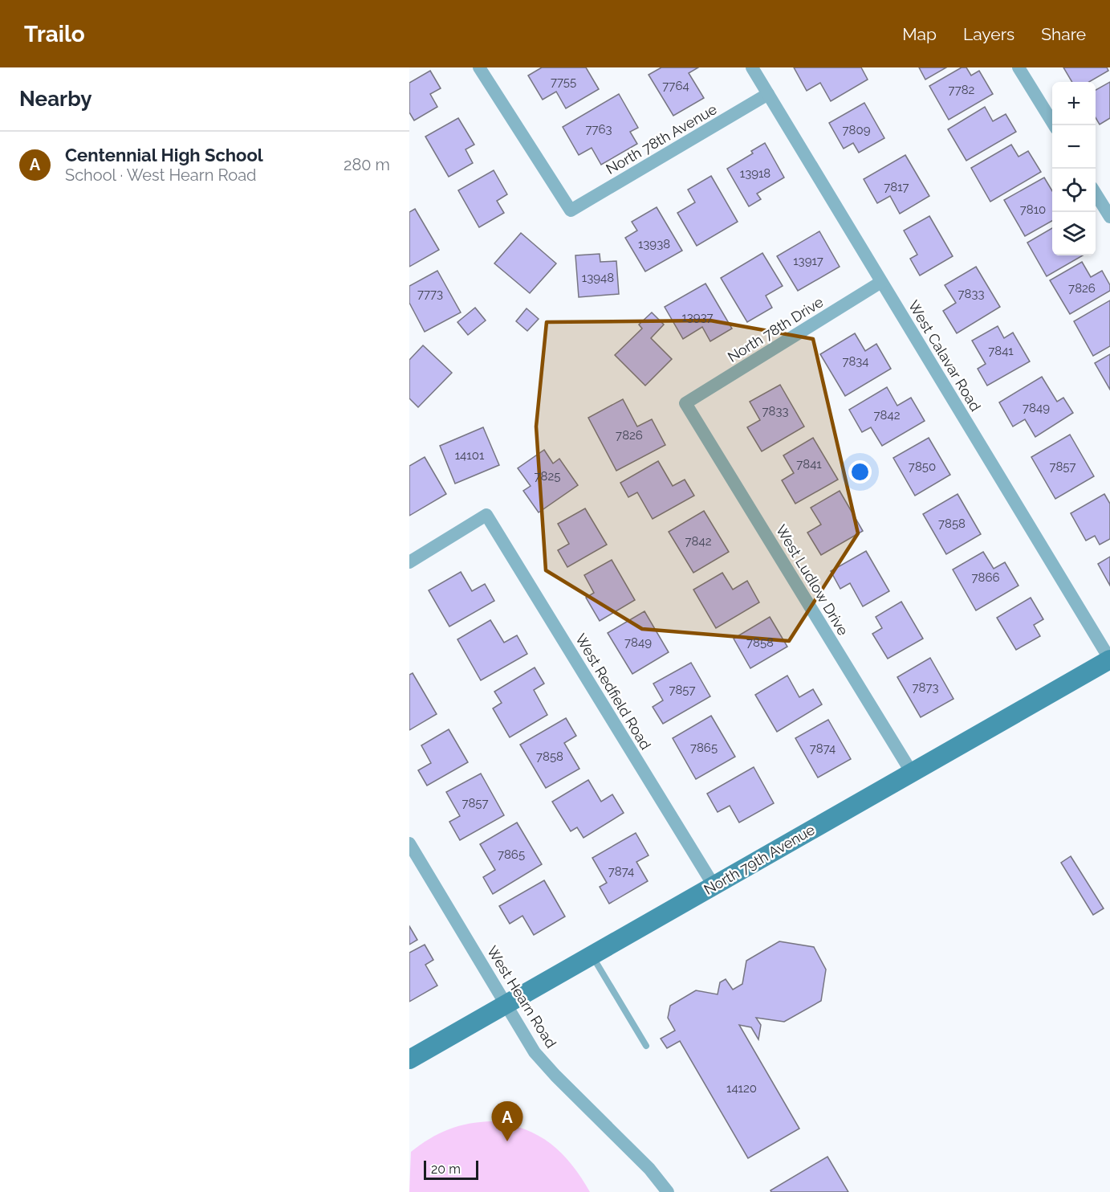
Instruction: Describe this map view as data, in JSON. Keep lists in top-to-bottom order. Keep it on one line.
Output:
{"streets":{"street":["North 78th Avenue","North 78th Drive","West Calavar Road","West Ludlow Drive","West Redfield Road","North 79th Avenue","West Hearn Road"]},"crossings":[["North 78th Avenue","West Calavar Road"],["North 78th Drive","West Calavar Road"],["North 78th Drive","West Ludlow Drive"],["West Calavar Road","North 79th Avenue"],["West Ludlow Drive","North 79th Avenue"],["West Redfield Road","North 79th Avenue"],["North 79th Avenue","West Hearn Road"]],"house_numbers":["7755","7764","7782","7763","7809","13918","7817","7810","13938","13917","13948","7826","7773","7833","13937","7841","7834","7849","7833","7842","7826","14101","7841","7850","7857","7825","7858","7842","7866","7849","7858","7873","7857","7865","7874","7858","7857","7865","7874","14120"],"scale_bar":"20 m","page":{"header":"Trailo","nav":["Map","Layers","Share"],"heading":"Nearby","map_buttons":["+","−"],"list":[{"mark":"A","name":"Centennial High School","note":"School · West Hearn Road","value":"280 m"}],"pins":"A","scale":"20 m"}}
